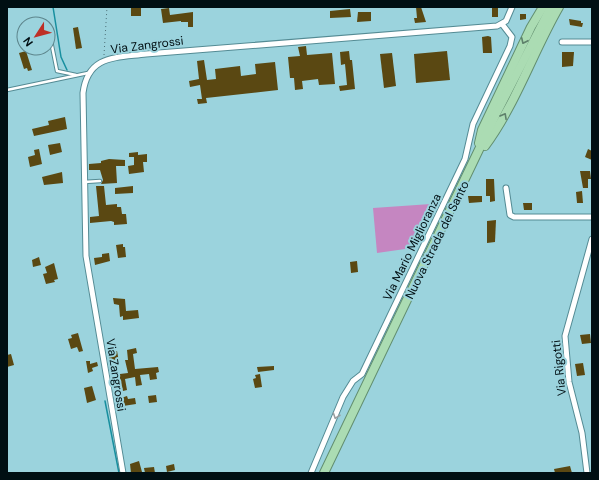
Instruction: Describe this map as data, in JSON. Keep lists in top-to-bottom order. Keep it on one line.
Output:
{"streets":{"highway":["Nuova Strada del Santo"],"street":["Via Zangrossi","Via Mario Miglioranza","Via Rigotti"]},"crossings":[["Via Zangrossi","Via Mario Miglioranza"]],"one_way":["Via Mario Miglioranza"],"north":"bottom left"}
